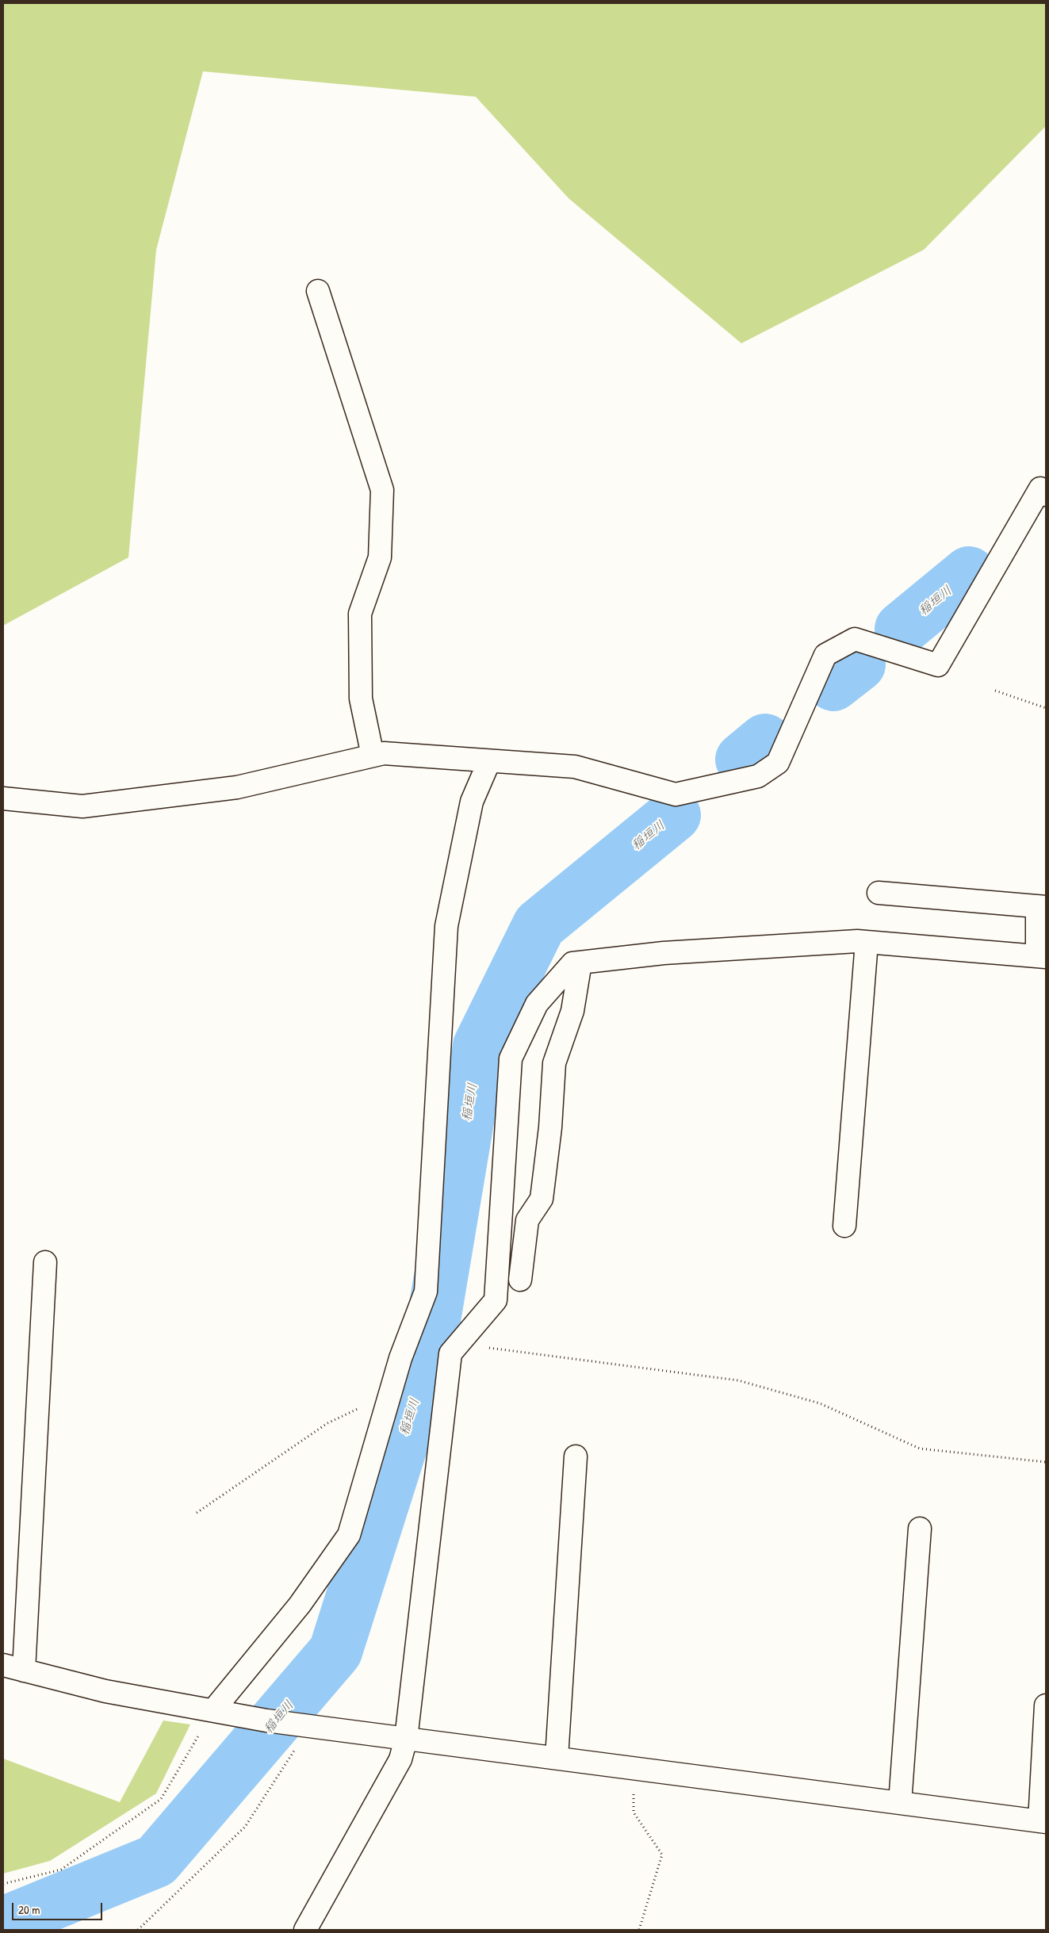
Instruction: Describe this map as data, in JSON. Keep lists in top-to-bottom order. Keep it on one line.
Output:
{"water":["稲垣川"],"scale_bar":"20 m"}
